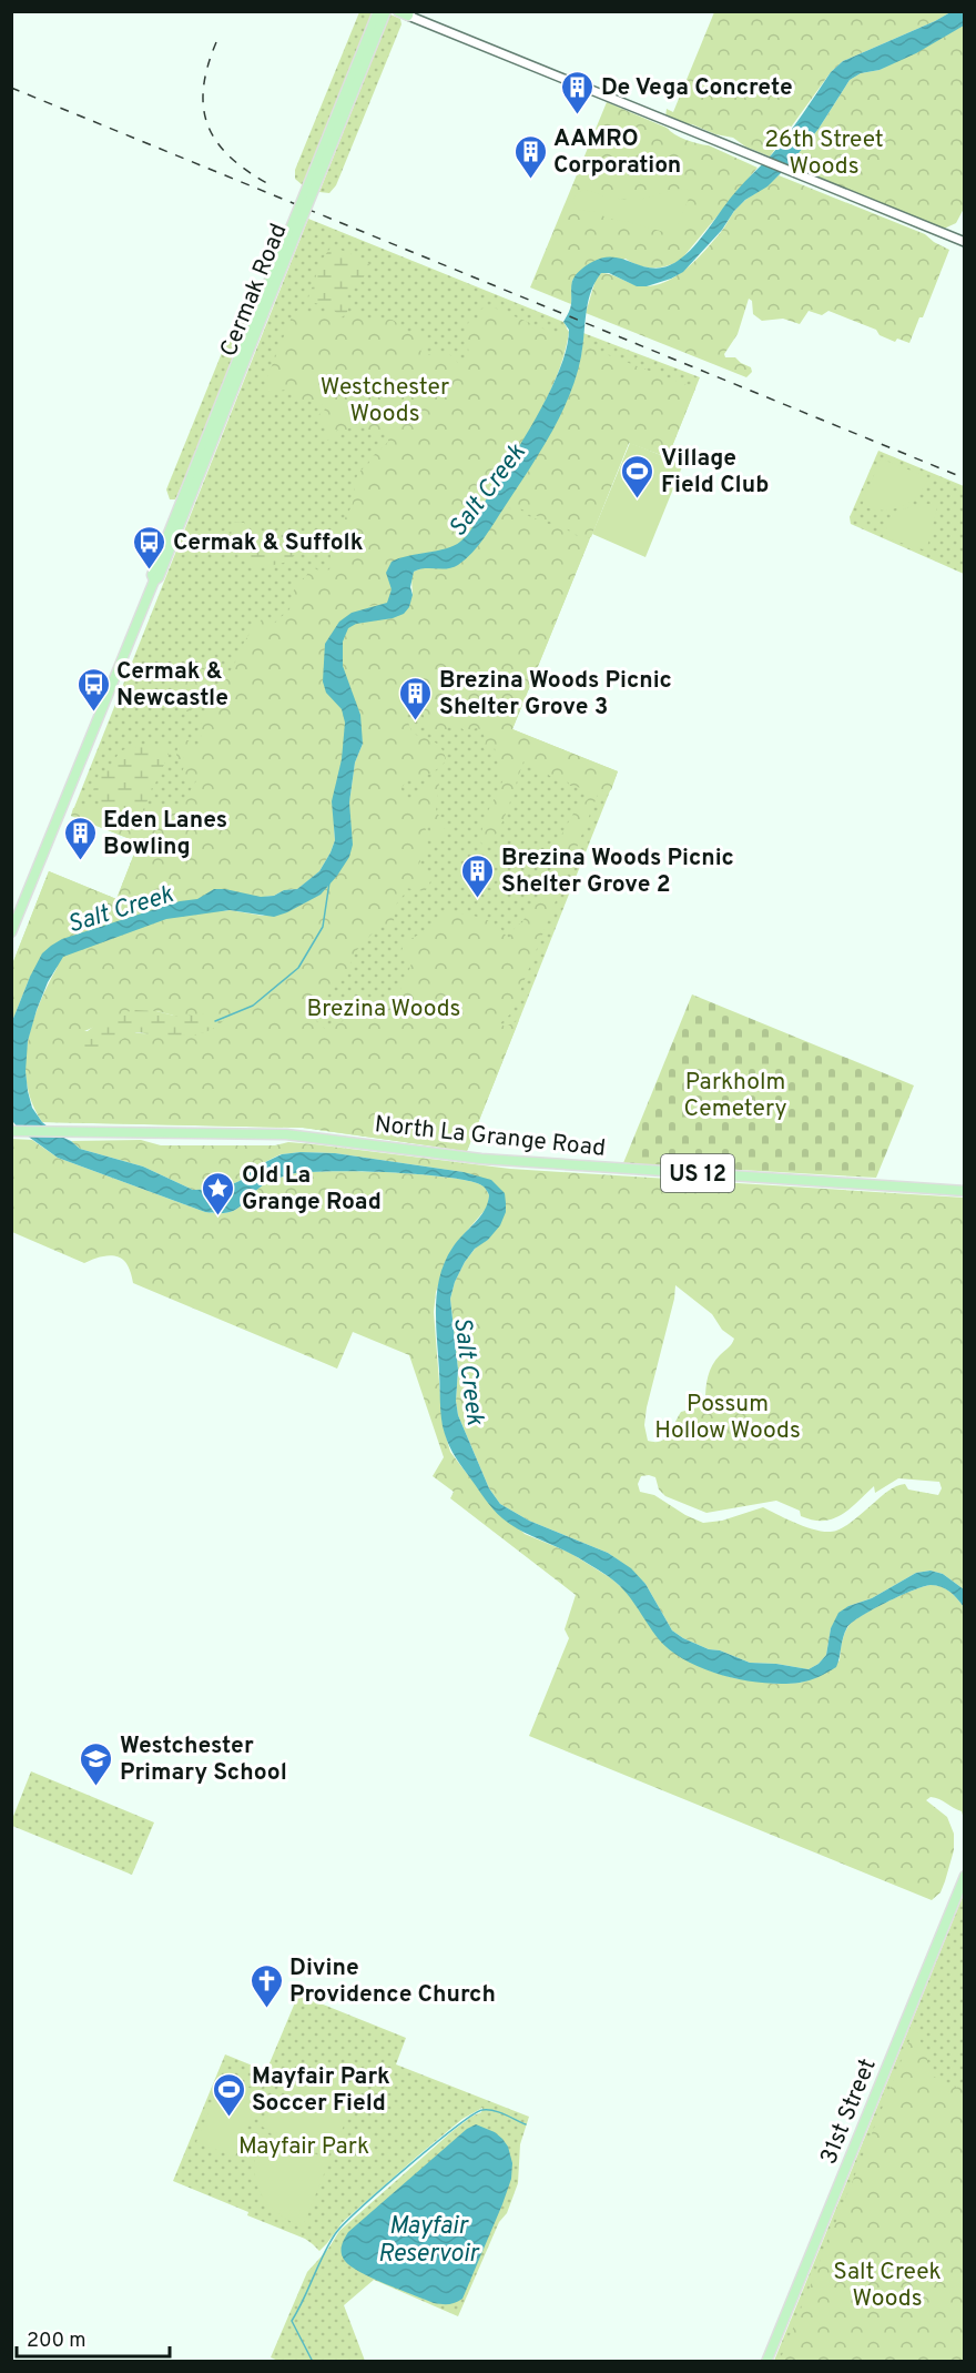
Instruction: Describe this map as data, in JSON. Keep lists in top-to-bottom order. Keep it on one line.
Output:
{"streets":{"main road":["Cermak Road","North La Grange Road","US 12","31st Street"]},"water":["Salt Creek","Mayfair Reservoir"],"parks":["26th Street Woods","Westchester Woods","Brezina Woods","Parkholm Cemetery","Possum Hollow Woods","Mayfair Park","Salt Creek Woods"],"places":{"building":["De Vega Concrete","AAMRO Corporation","Brezina Woods Picnic Shelter Grove 3","Eden Lanes Bowling","Brezina Woods Picnic Shelter Grove 2"],"sports":["Village Field Club","Mayfair Park Soccer Field"],"bus stop":["Cermak & Suffolk","Cermak & Newcastle"],"place":["Old La Grange Road"],"school or university":["Westchester Primary School"],"church":["Divine Providence Church"]},"scale_bar":"200 m"}
